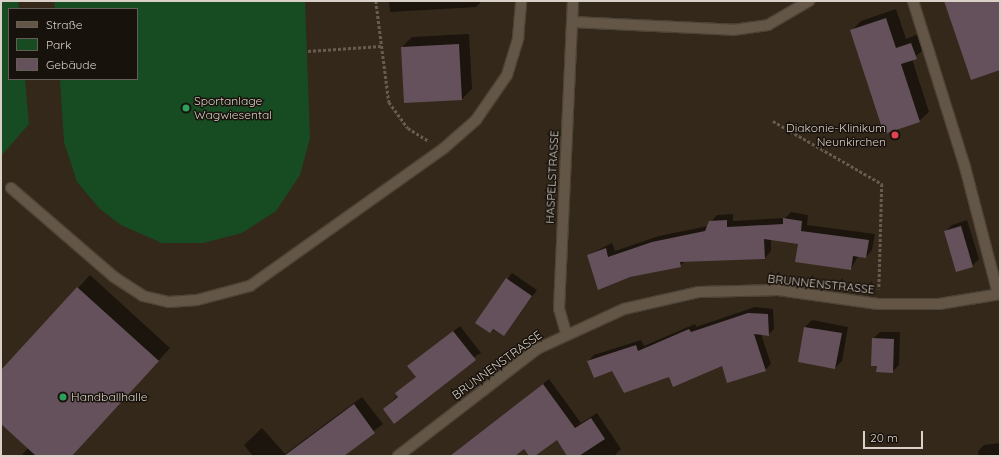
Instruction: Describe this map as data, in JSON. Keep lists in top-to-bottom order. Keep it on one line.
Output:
{"streets":{"street":["HASPELSTRASSE","BRUNNENSTRASSE"]},"crossings":[["HASPELSTRASSE","BRUNNENSTRASSE"]],"places":["Sportanlage Wagwiesental","Diakonie-Klinikum Neunkirchen","Handballhalle"],"legend":["Straße","Park","Gebäude"],"scale_bar":"20 m"}
